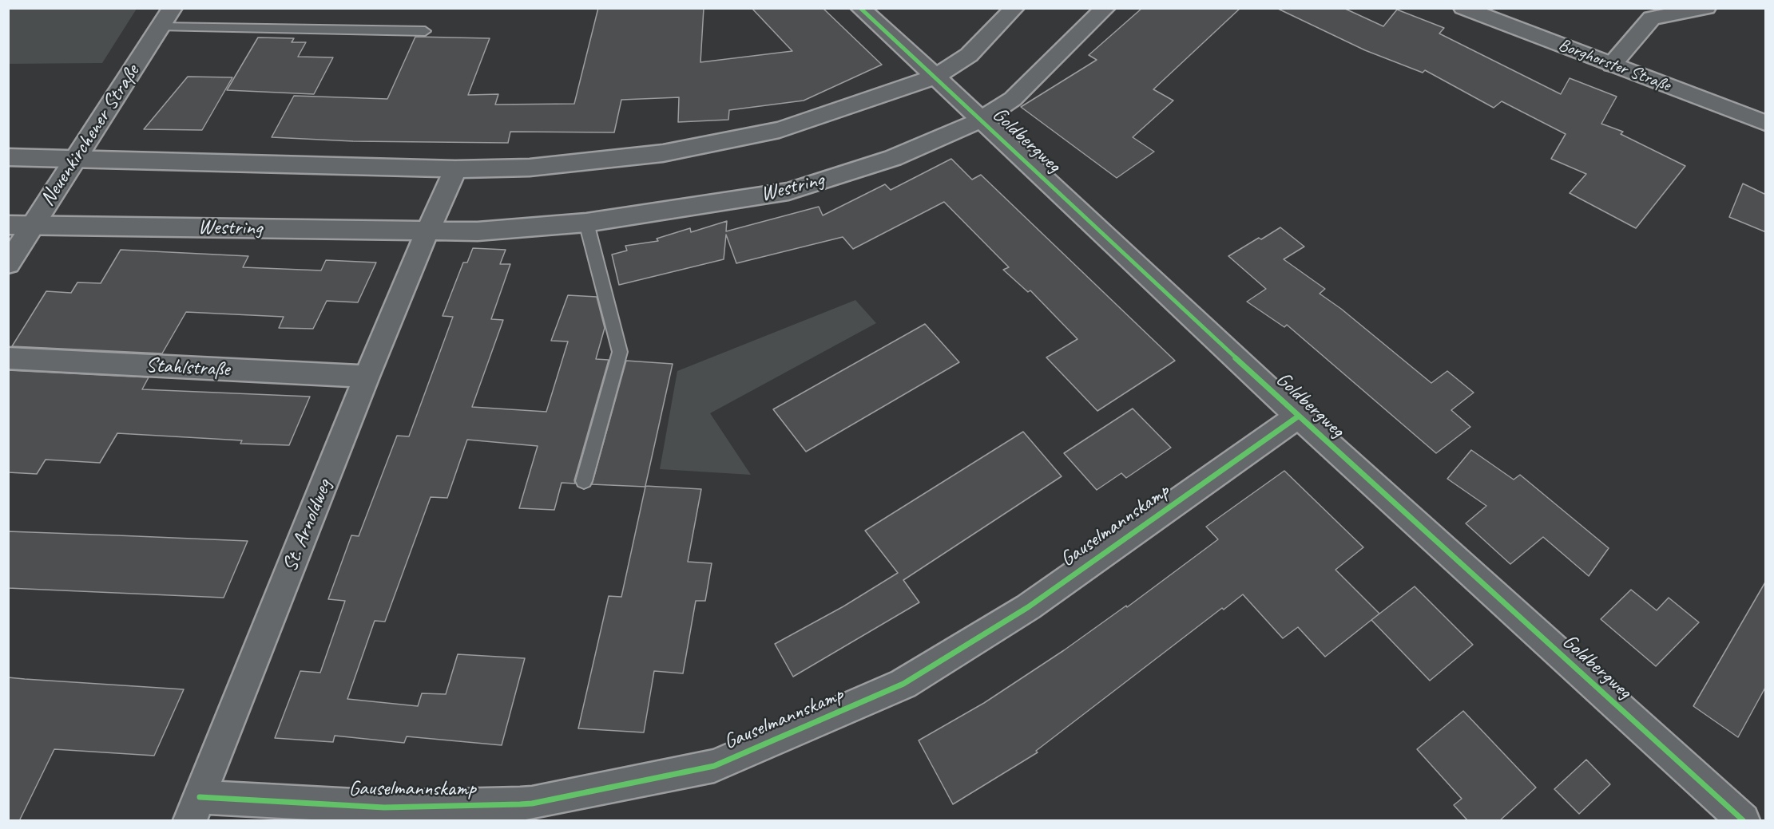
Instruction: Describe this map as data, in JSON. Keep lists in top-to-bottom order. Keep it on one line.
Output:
{"streets":{"street":["Borghorster Straße","Neuenkirchener Straße","Goldbergweg","Westring","Stahlstraße","St. Arnoldweg","Gauselmannskamp"]},"crossings":[["Neuenkirchener Straße","Westring"],["Goldbergweg","Westring"],["Goldbergweg","Gauselmannskamp"],["Westring","St. Arnoldweg"],["Stahlstraße","St. Arnoldweg"],["St. Arnoldweg","Gauselmannskamp"]]}
